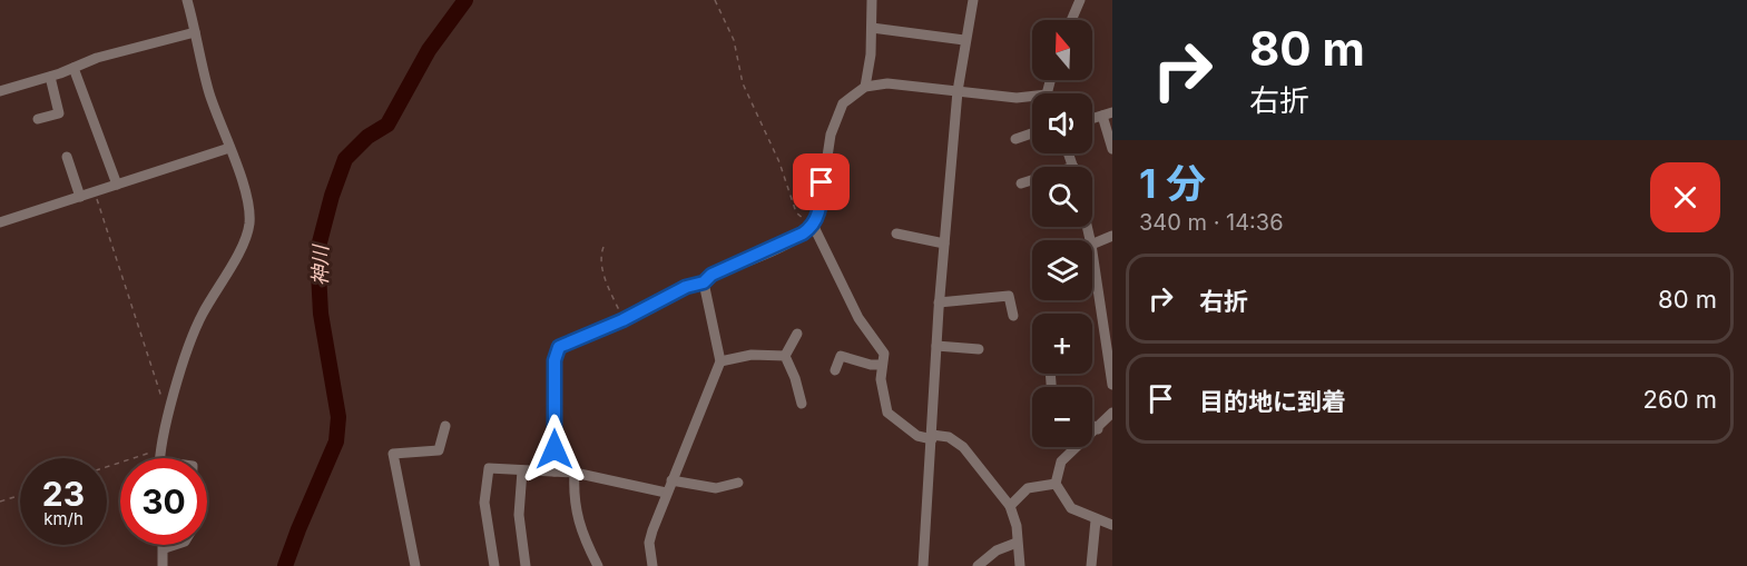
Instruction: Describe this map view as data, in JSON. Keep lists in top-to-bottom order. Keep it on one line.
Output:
{"water":["神川"],"north":"top","page":{"turn":["80 m","右折"],"map_buttons":["+","−"],"heading":["1 分","340 m · 14:36"],"list":[{"name":"右折","value":"80 m"},{"name":"目的地に到着","value":"260 m"}],"speed":"23 km/h","limit":"30"}}
